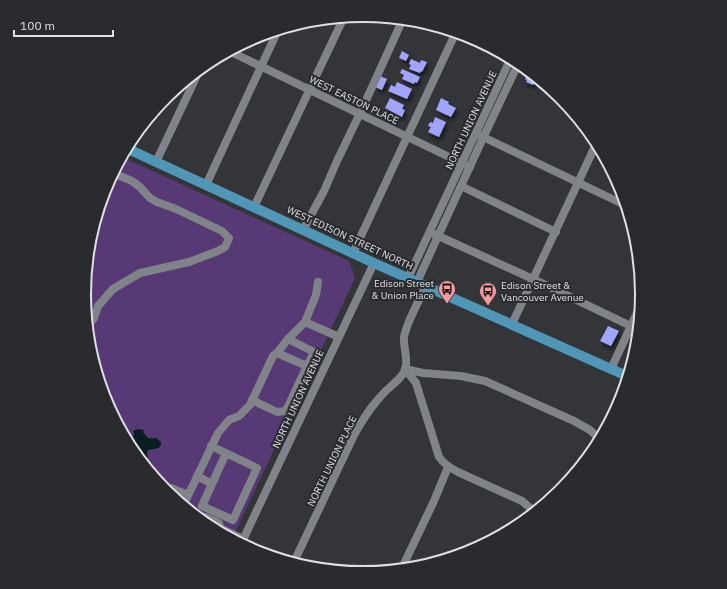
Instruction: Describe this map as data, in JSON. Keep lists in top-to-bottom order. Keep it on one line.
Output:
{"streets":{"main road":["WEST EDISON STREET NORTH"],"street":["WEST EASTON PLACE","NORTH UNION AVENUE","NORTH UNION PLACE"]},"crossings":[["WEST EASTON PLACE","NORTH UNION AVENUE"],["NORTH UNION AVENUE","WEST EDISON STREET NORTH"]],"places":{"bus stop":["Edison Street & Union Place","Edison Street & Vancouver Avenue"]},"scale_bar":"100 m"}
